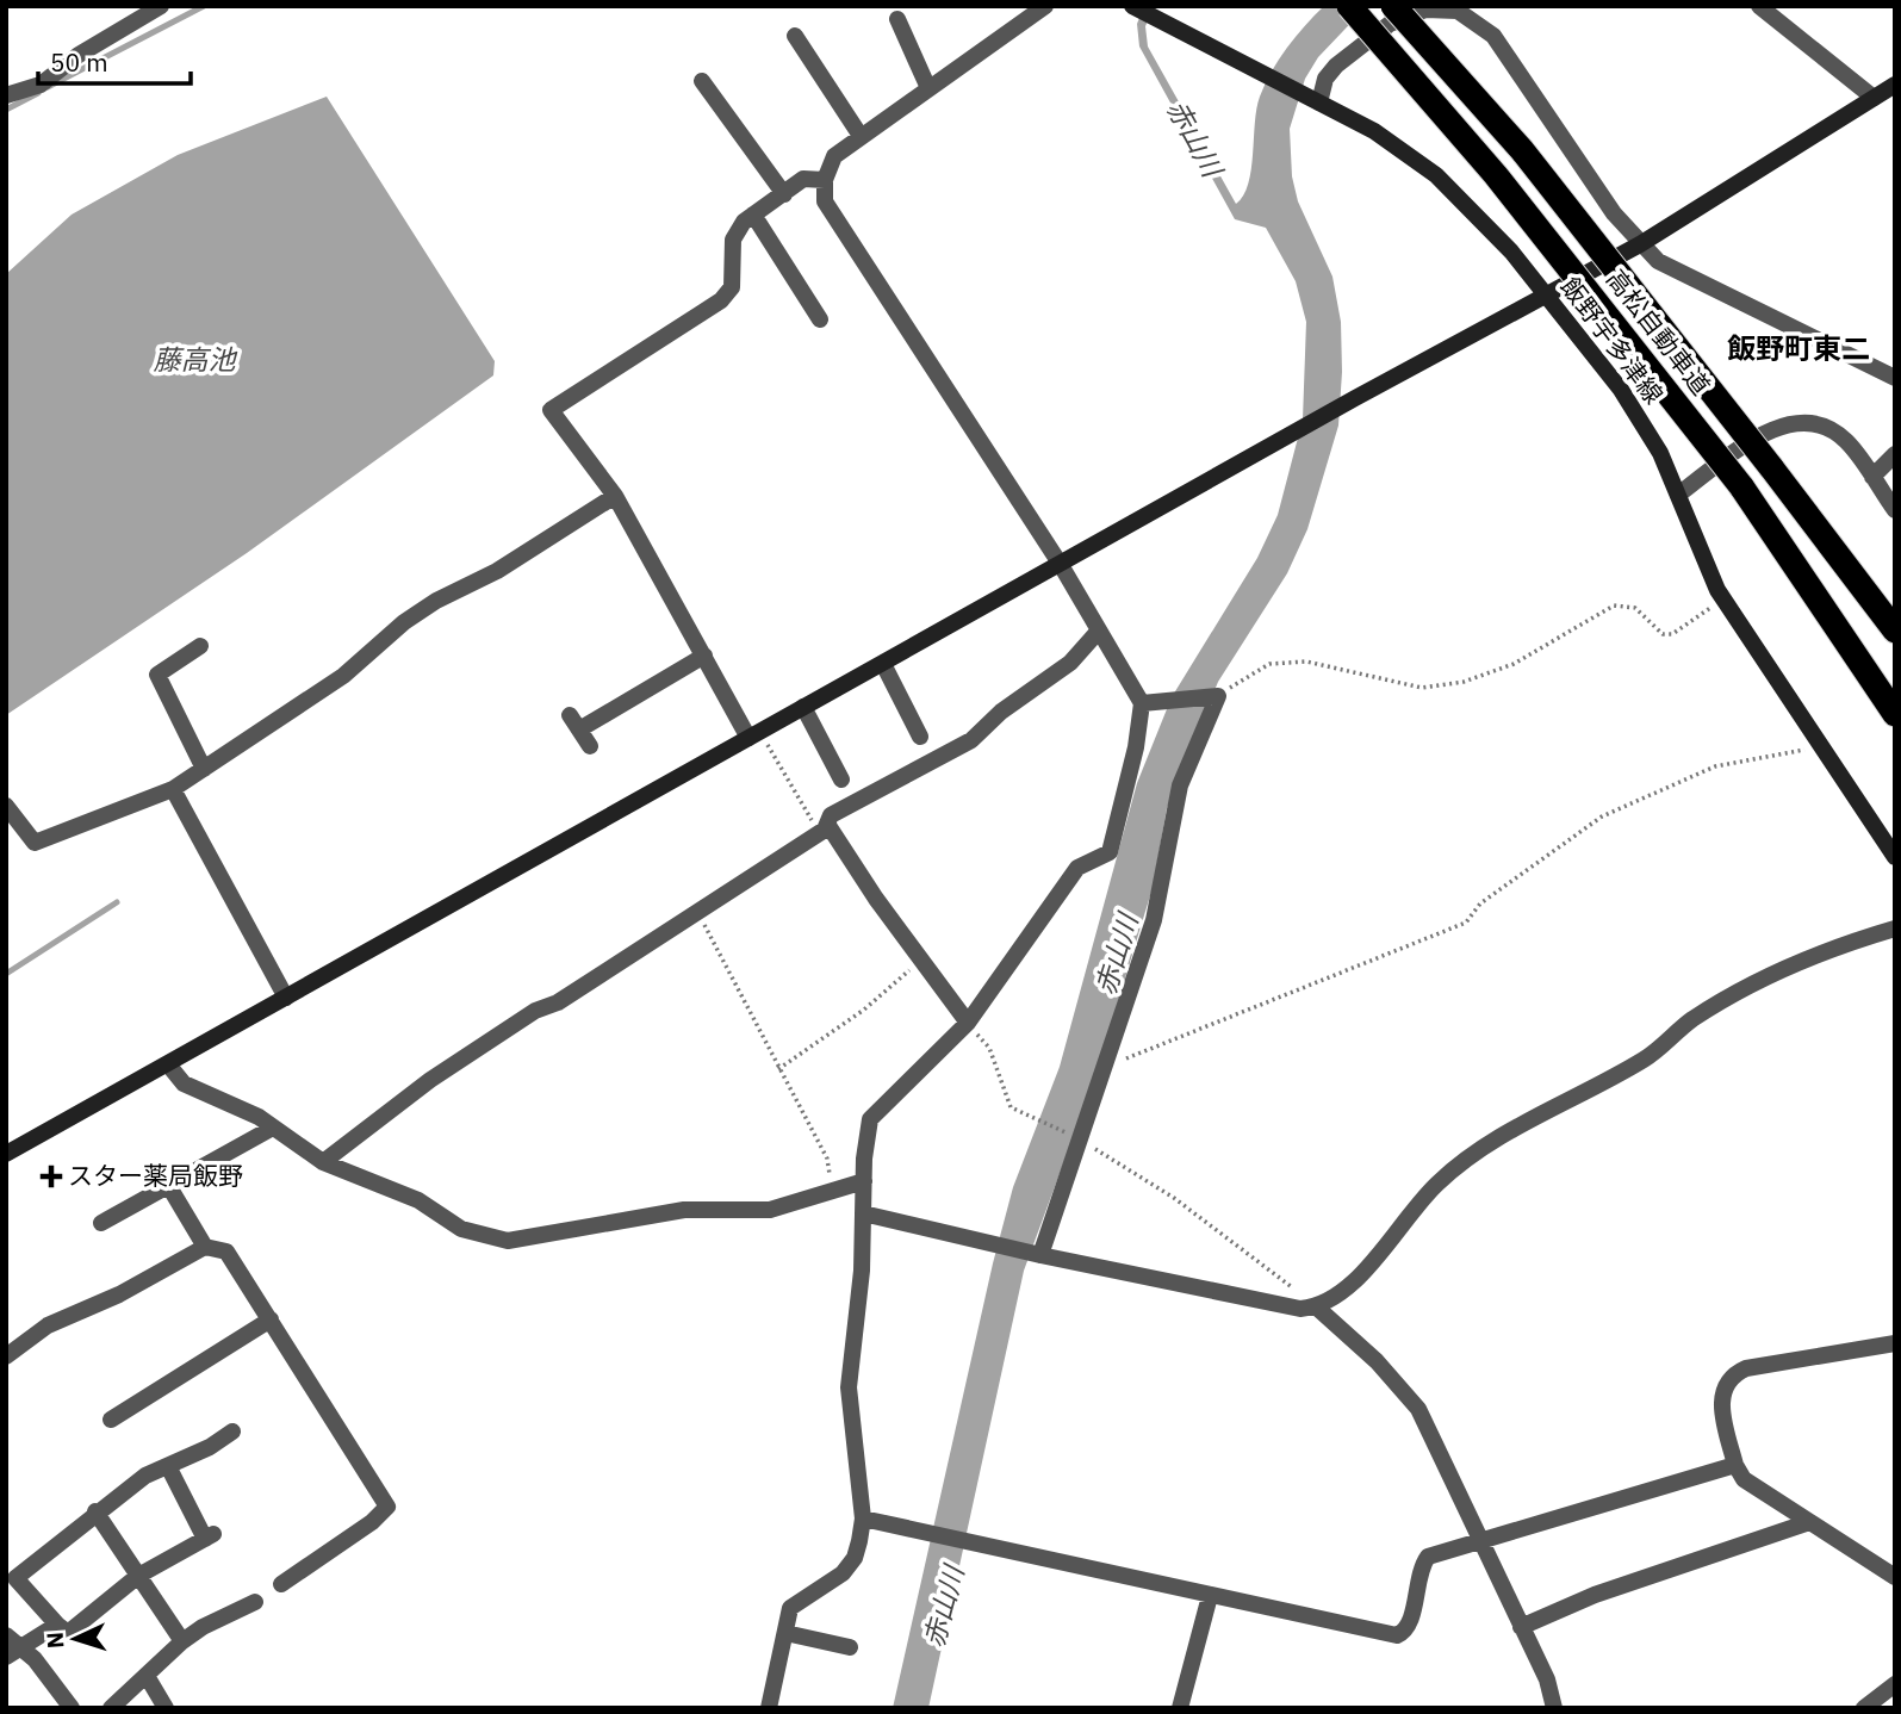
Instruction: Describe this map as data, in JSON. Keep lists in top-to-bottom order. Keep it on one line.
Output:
{"streets":{"highway":["高松自動車道"],"street":["飯野宇多津線"]},"districts":["飯野町東二"],"water":["赤山川","藤高池"],"places":{"health":["スター薬局飯野"]},"scale_bar":"50 m","north":"left"}
